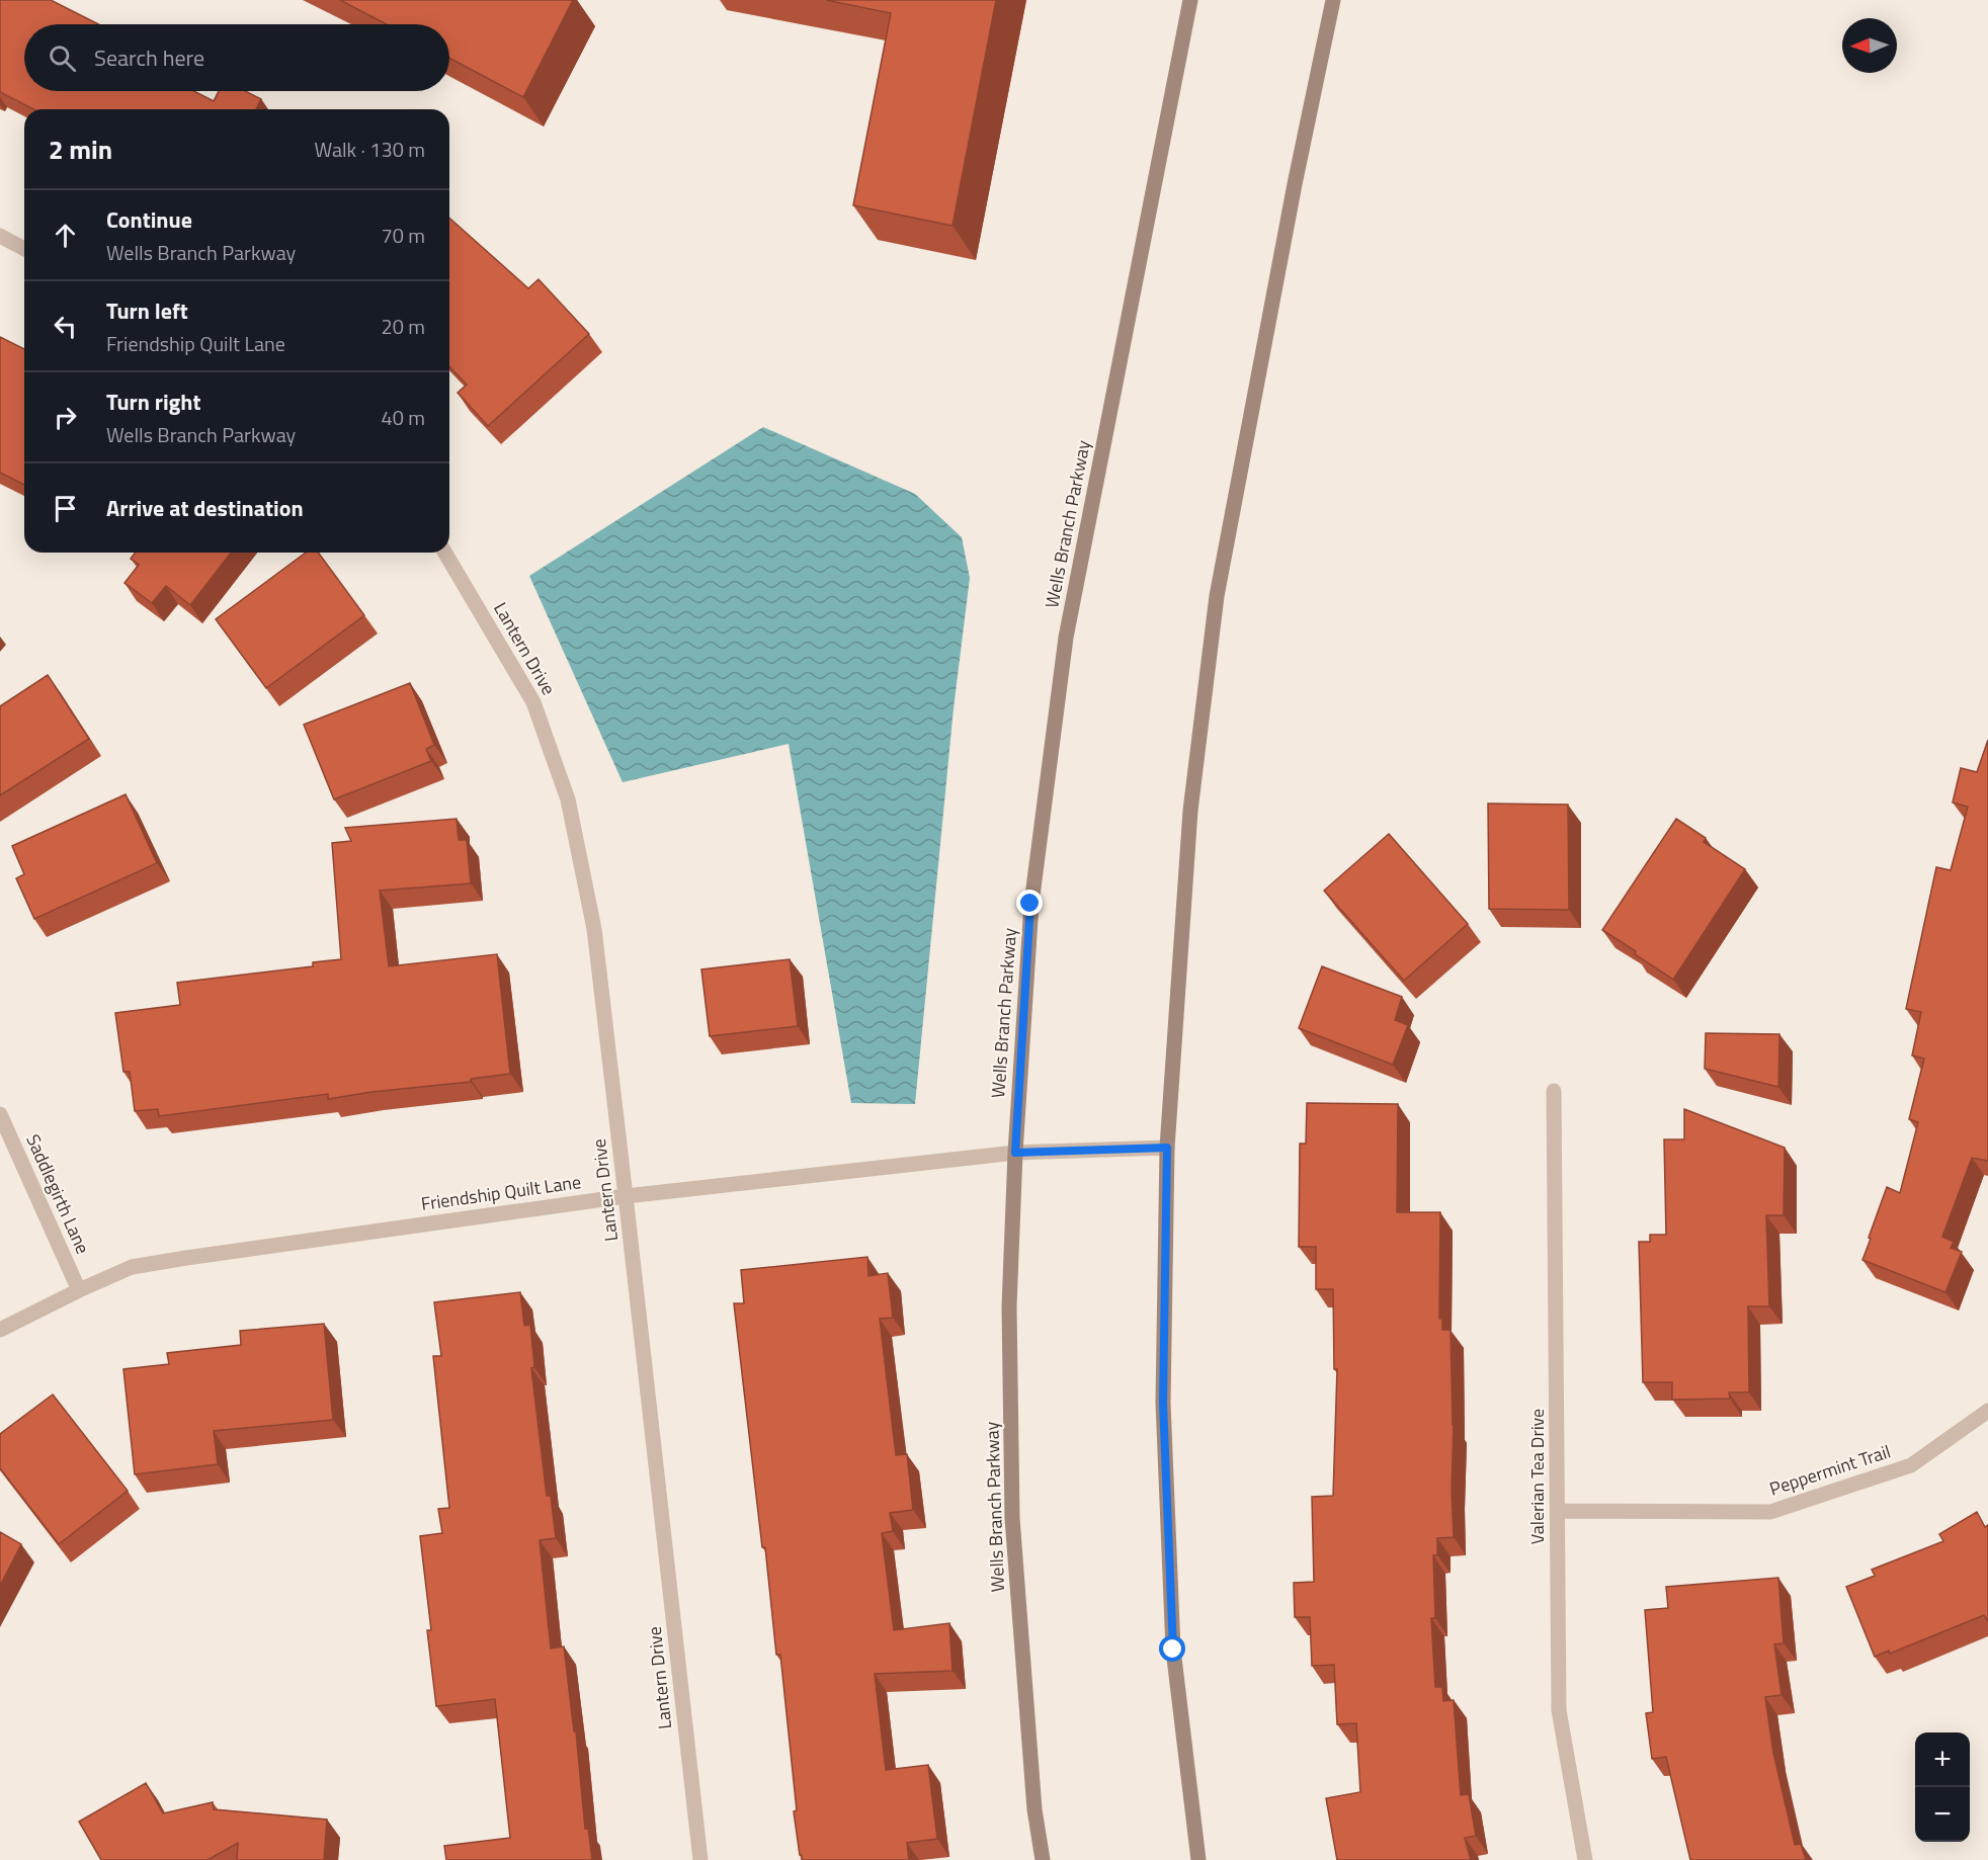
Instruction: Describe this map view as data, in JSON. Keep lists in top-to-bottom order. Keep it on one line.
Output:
{"streets":{"main road":["Wells Branch Parkway"],"street":["Lantern Drive","Friendship Quilt Lane","Saddlegirth Lane","Peppermint Trail","Valerian Tea Drive"]},"crossings":[["Wells Branch Parkway","Friendship Quilt Lane"],["Lantern Drive","Friendship Quilt Lane"],["Friendship Quilt Lane","Saddlegirth Lane"],["Peppermint Trail","Valerian Tea Drive"]],"north":"left","page":{"search":"Search here","heading":["2 min","Walk · 130 m"],"list":[["Continue","Wells Branch Parkway","70 m"],["Turn left","Friendship Quilt Lane","20 m"],["Turn right","Wells Branch Parkway","40 m"],"Arrive at destination"],"map_buttons":["+","−"]}}
